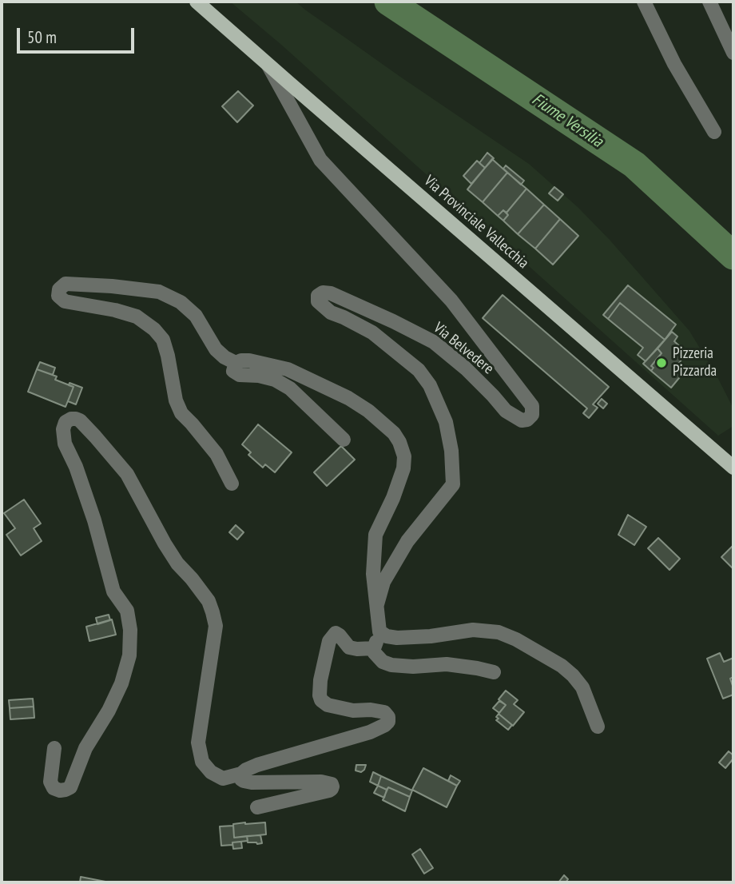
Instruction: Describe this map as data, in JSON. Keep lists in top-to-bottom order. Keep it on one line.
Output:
{"streets":{"main road":["Via Provinciale Vallecchia"],"street":["Via Belvedere"]},"crossings":[["Via Provinciale Vallecchia","Via Belvedere"]],"water":["Fiume Versilia"],"places":["Pizzeria Pizzarda"],"scale_bar":"50 m"}
